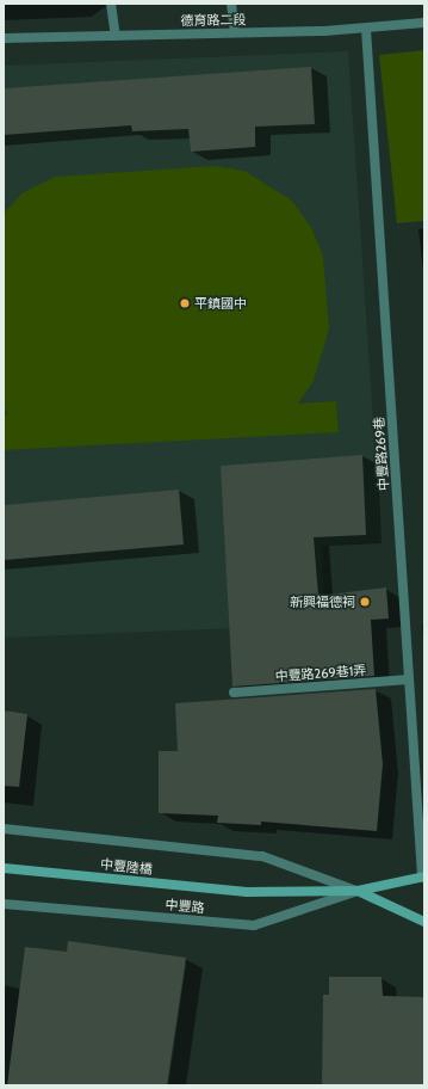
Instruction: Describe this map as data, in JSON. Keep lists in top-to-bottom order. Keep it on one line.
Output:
{"streets":{"main road":["中豐陸橋","中豐路"],"street":["德育路二段","中豐路269巷","中豐路269巷1弄"]},"crossings":[["德育路二段","中豐路269巷"],["中豐路269巷","中豐路269巷1弄"],["中豐路269巷","中豐路"],["中豐陸橋","中豐路"]],"places":["平鎮國中","新興福德祠"]}
